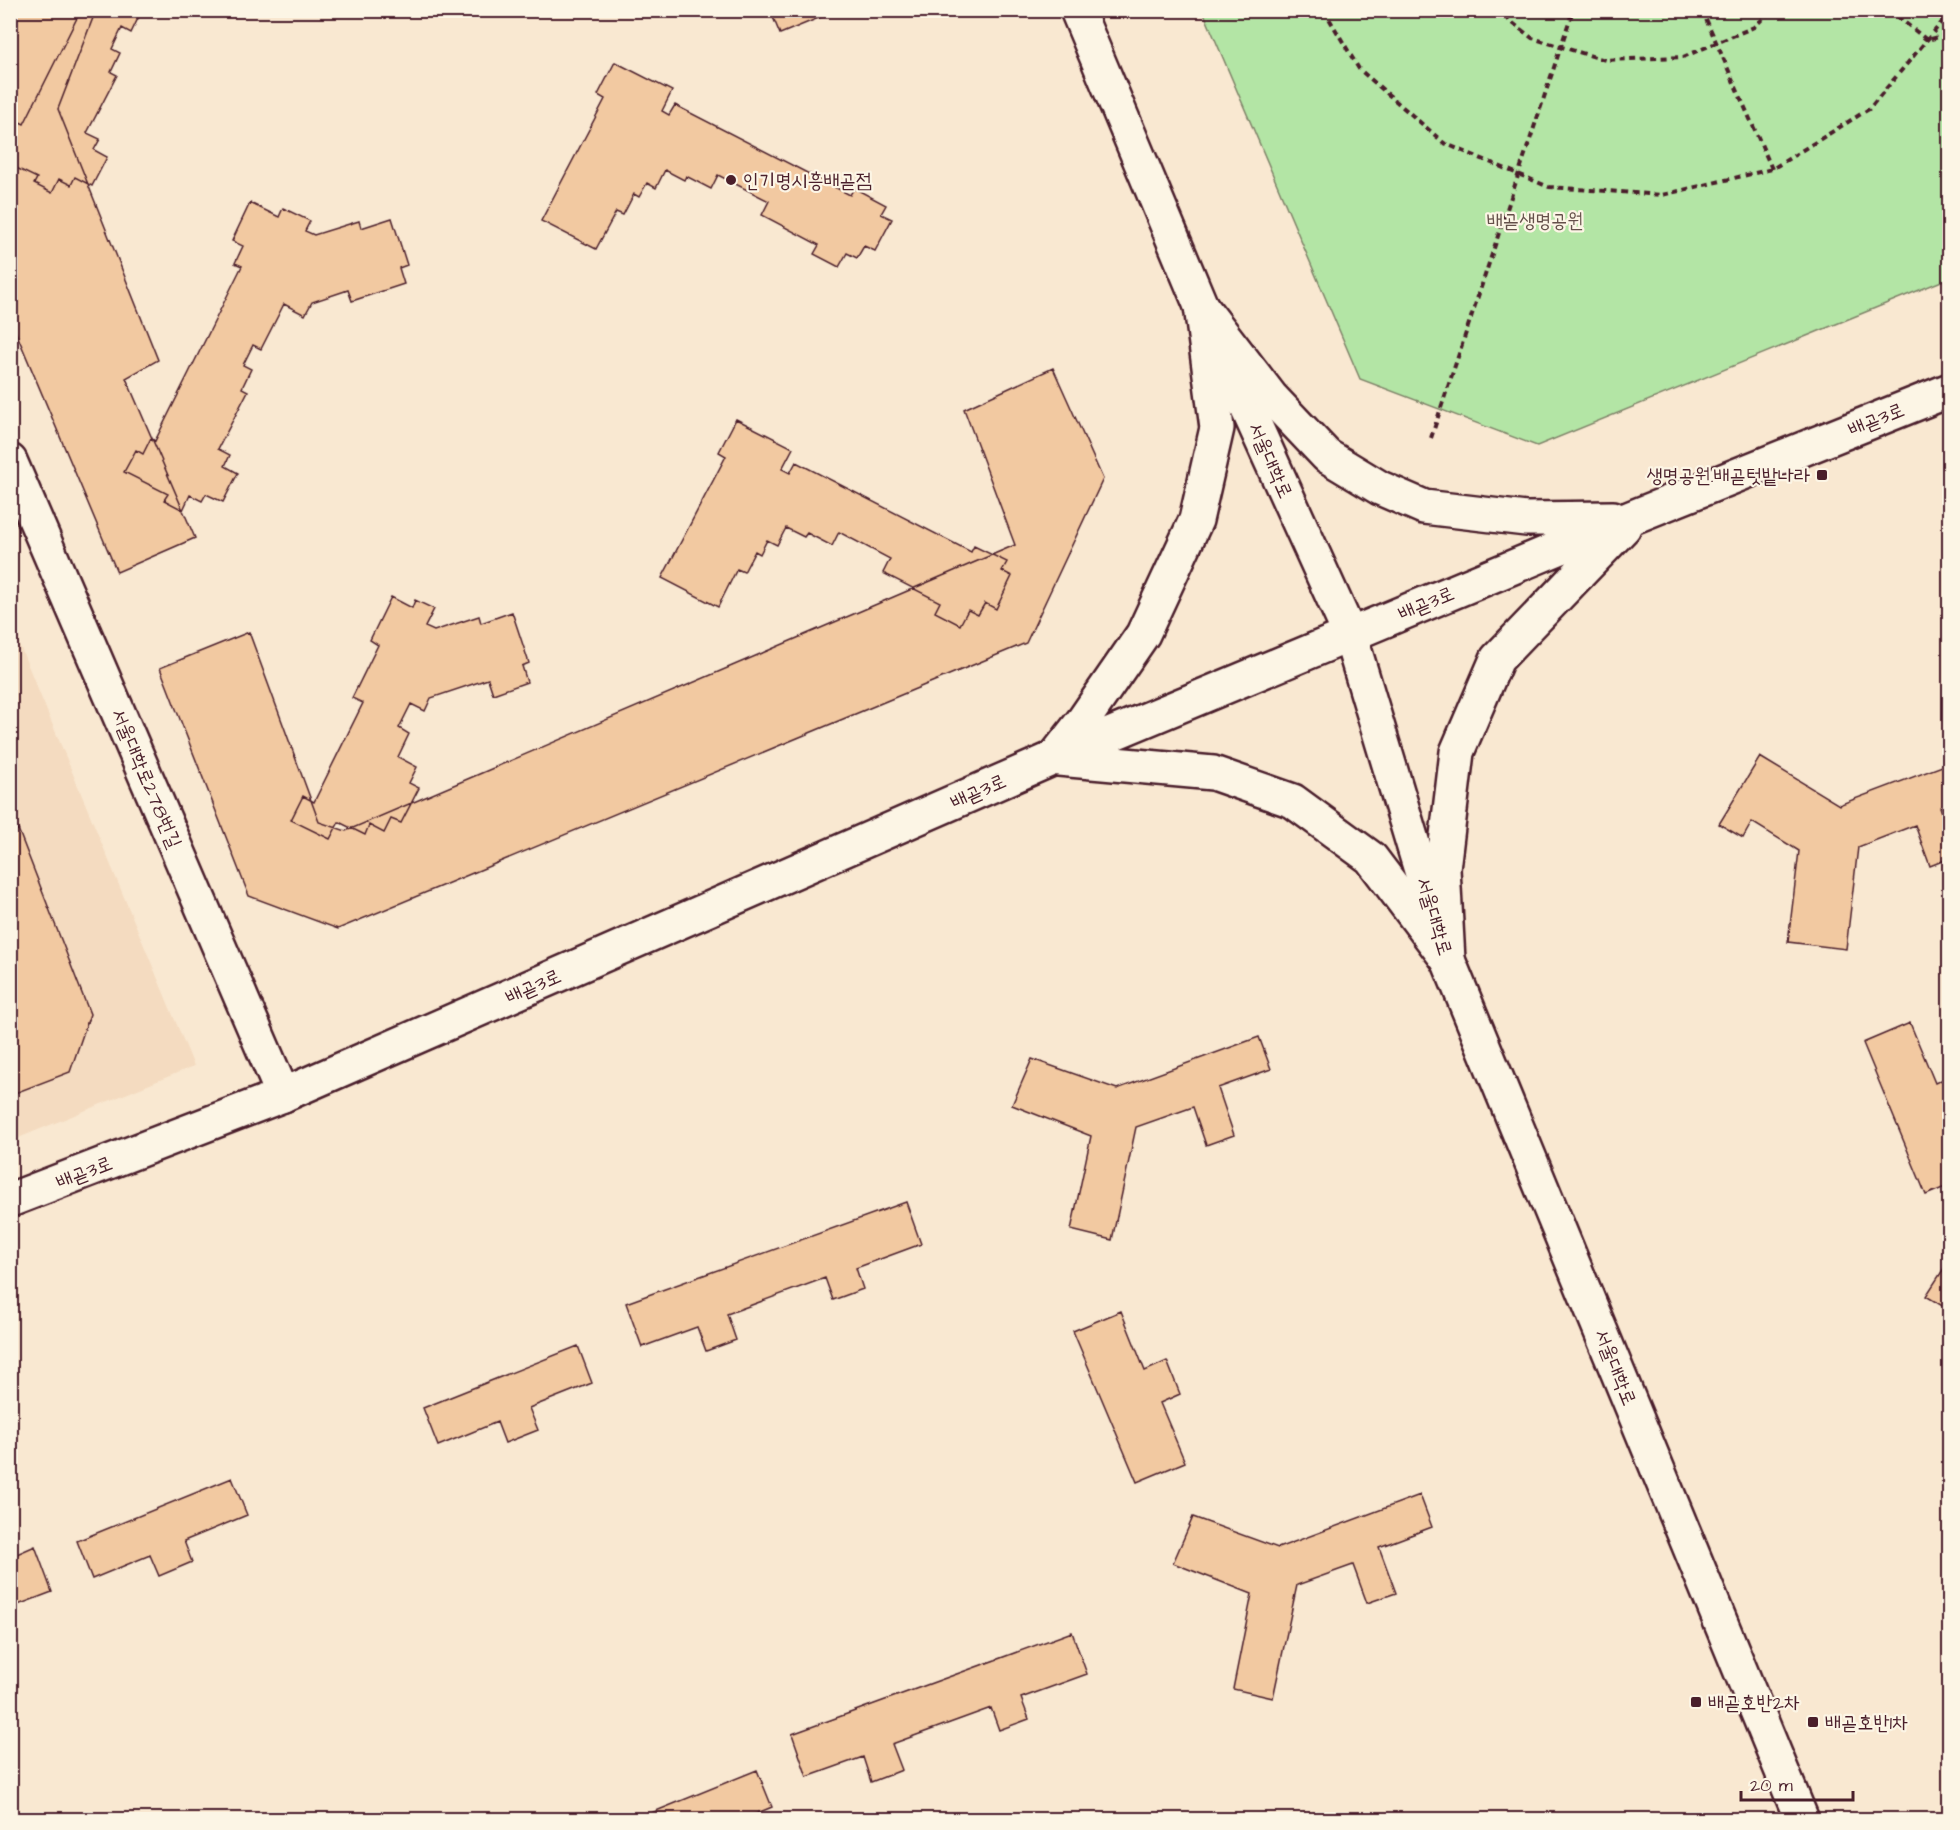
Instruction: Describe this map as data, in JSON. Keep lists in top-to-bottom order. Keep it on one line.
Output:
{"streets":{"main road":["배곧3로","서울대학로","서울대학로278번길"]},"crossings":[["배곧3로","서울대학로"],["배곧3로","서울대학로278번길"]],"parks":["배곧생명공원"],"places":{"other":["인기명시흥배곧점"],"transit":["생명공원.배곧텃밭나라","배곧호반2차","배곧호반1차"]},"scale_bar":"20 m"}
